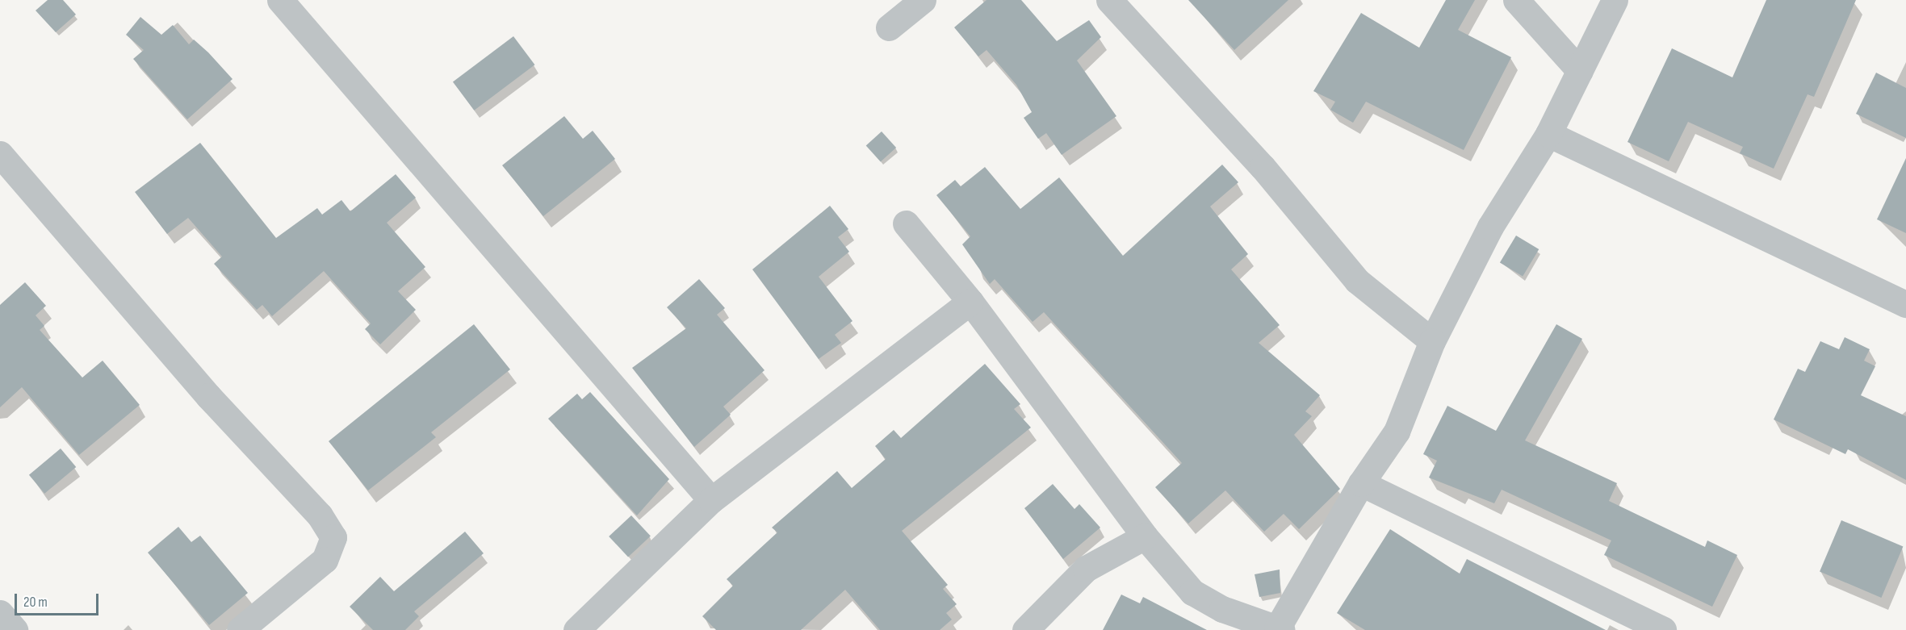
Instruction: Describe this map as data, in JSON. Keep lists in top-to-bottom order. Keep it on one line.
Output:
{"scale_bar":"20 m"}
